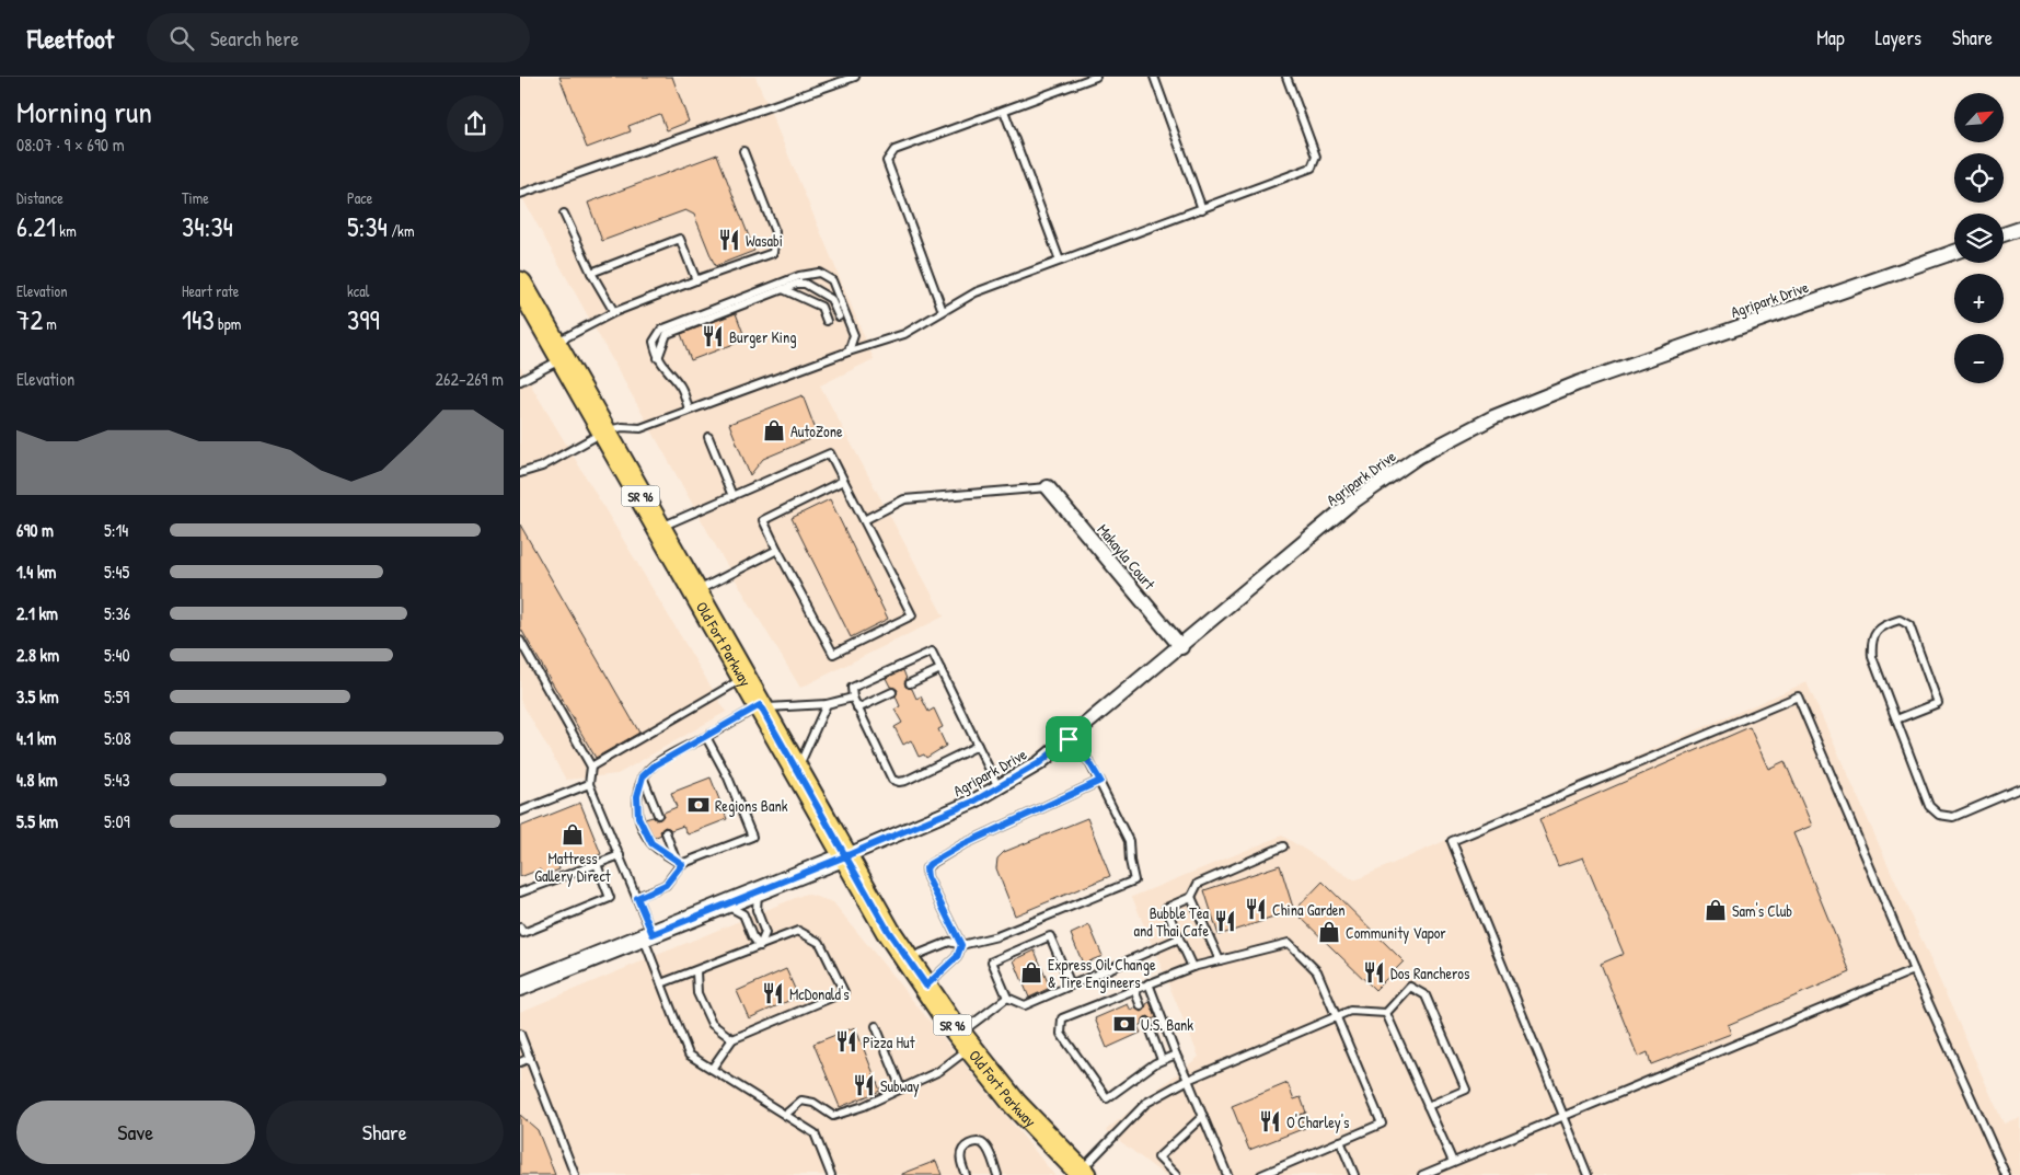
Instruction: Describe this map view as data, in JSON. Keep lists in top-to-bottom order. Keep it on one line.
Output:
{"streets":{"main road":["SR 96","Old Fort Parkway"],"street":["Agripark Drive","Makayla Court"]},"crossings":[["Agripark Drive","Makayla Court"],["Agripark Drive","Old Fort Parkway"]],"places":{"restaurant":["Wasabi","Burger King","China Garden","Bubble Tea and Thai Cafe","Dos Rancheros","McDonald's","Pizza Hut","Subway","O'Charley's"],"shop":["AutoZone","Mattress Gallery Direct","Sam's Club","Community Vapor","Express Oil Change & Tire Engineers"],"bank":["Regions Bank","U.S. Bank"]},"north":"top right","page":{"header":"Fleetfoot","search":"Search here","nav":["Map","Layers","Share"],"heading":["Morning run","08:07 · 9 × 690 m"],"map_buttons":["+","−"],"stats":[["Distance","6.21 km"],["Time","34:34"],["Pace","5:34 /km"],["Elevation","72 m"],["Heart rate","143 bpm"],["kcal","399"]],"chart":["Elevation","262–269 m"],"list":[{"name":"690 m","note":"5:14"},{"name":"1.4 km","note":"5:45"},{"name":"2.1 km","note":"5:36"},{"name":"2.8 km","note":"5:40"},{"name":"3.5 km","note":"5:59"},{"name":"4.1 km","note":"5:08"},{"name":"4.8 km","note":"5:43"},{"name":"5.5 km","note":"5:09"}],"buttons":["Save","Share"]}}
